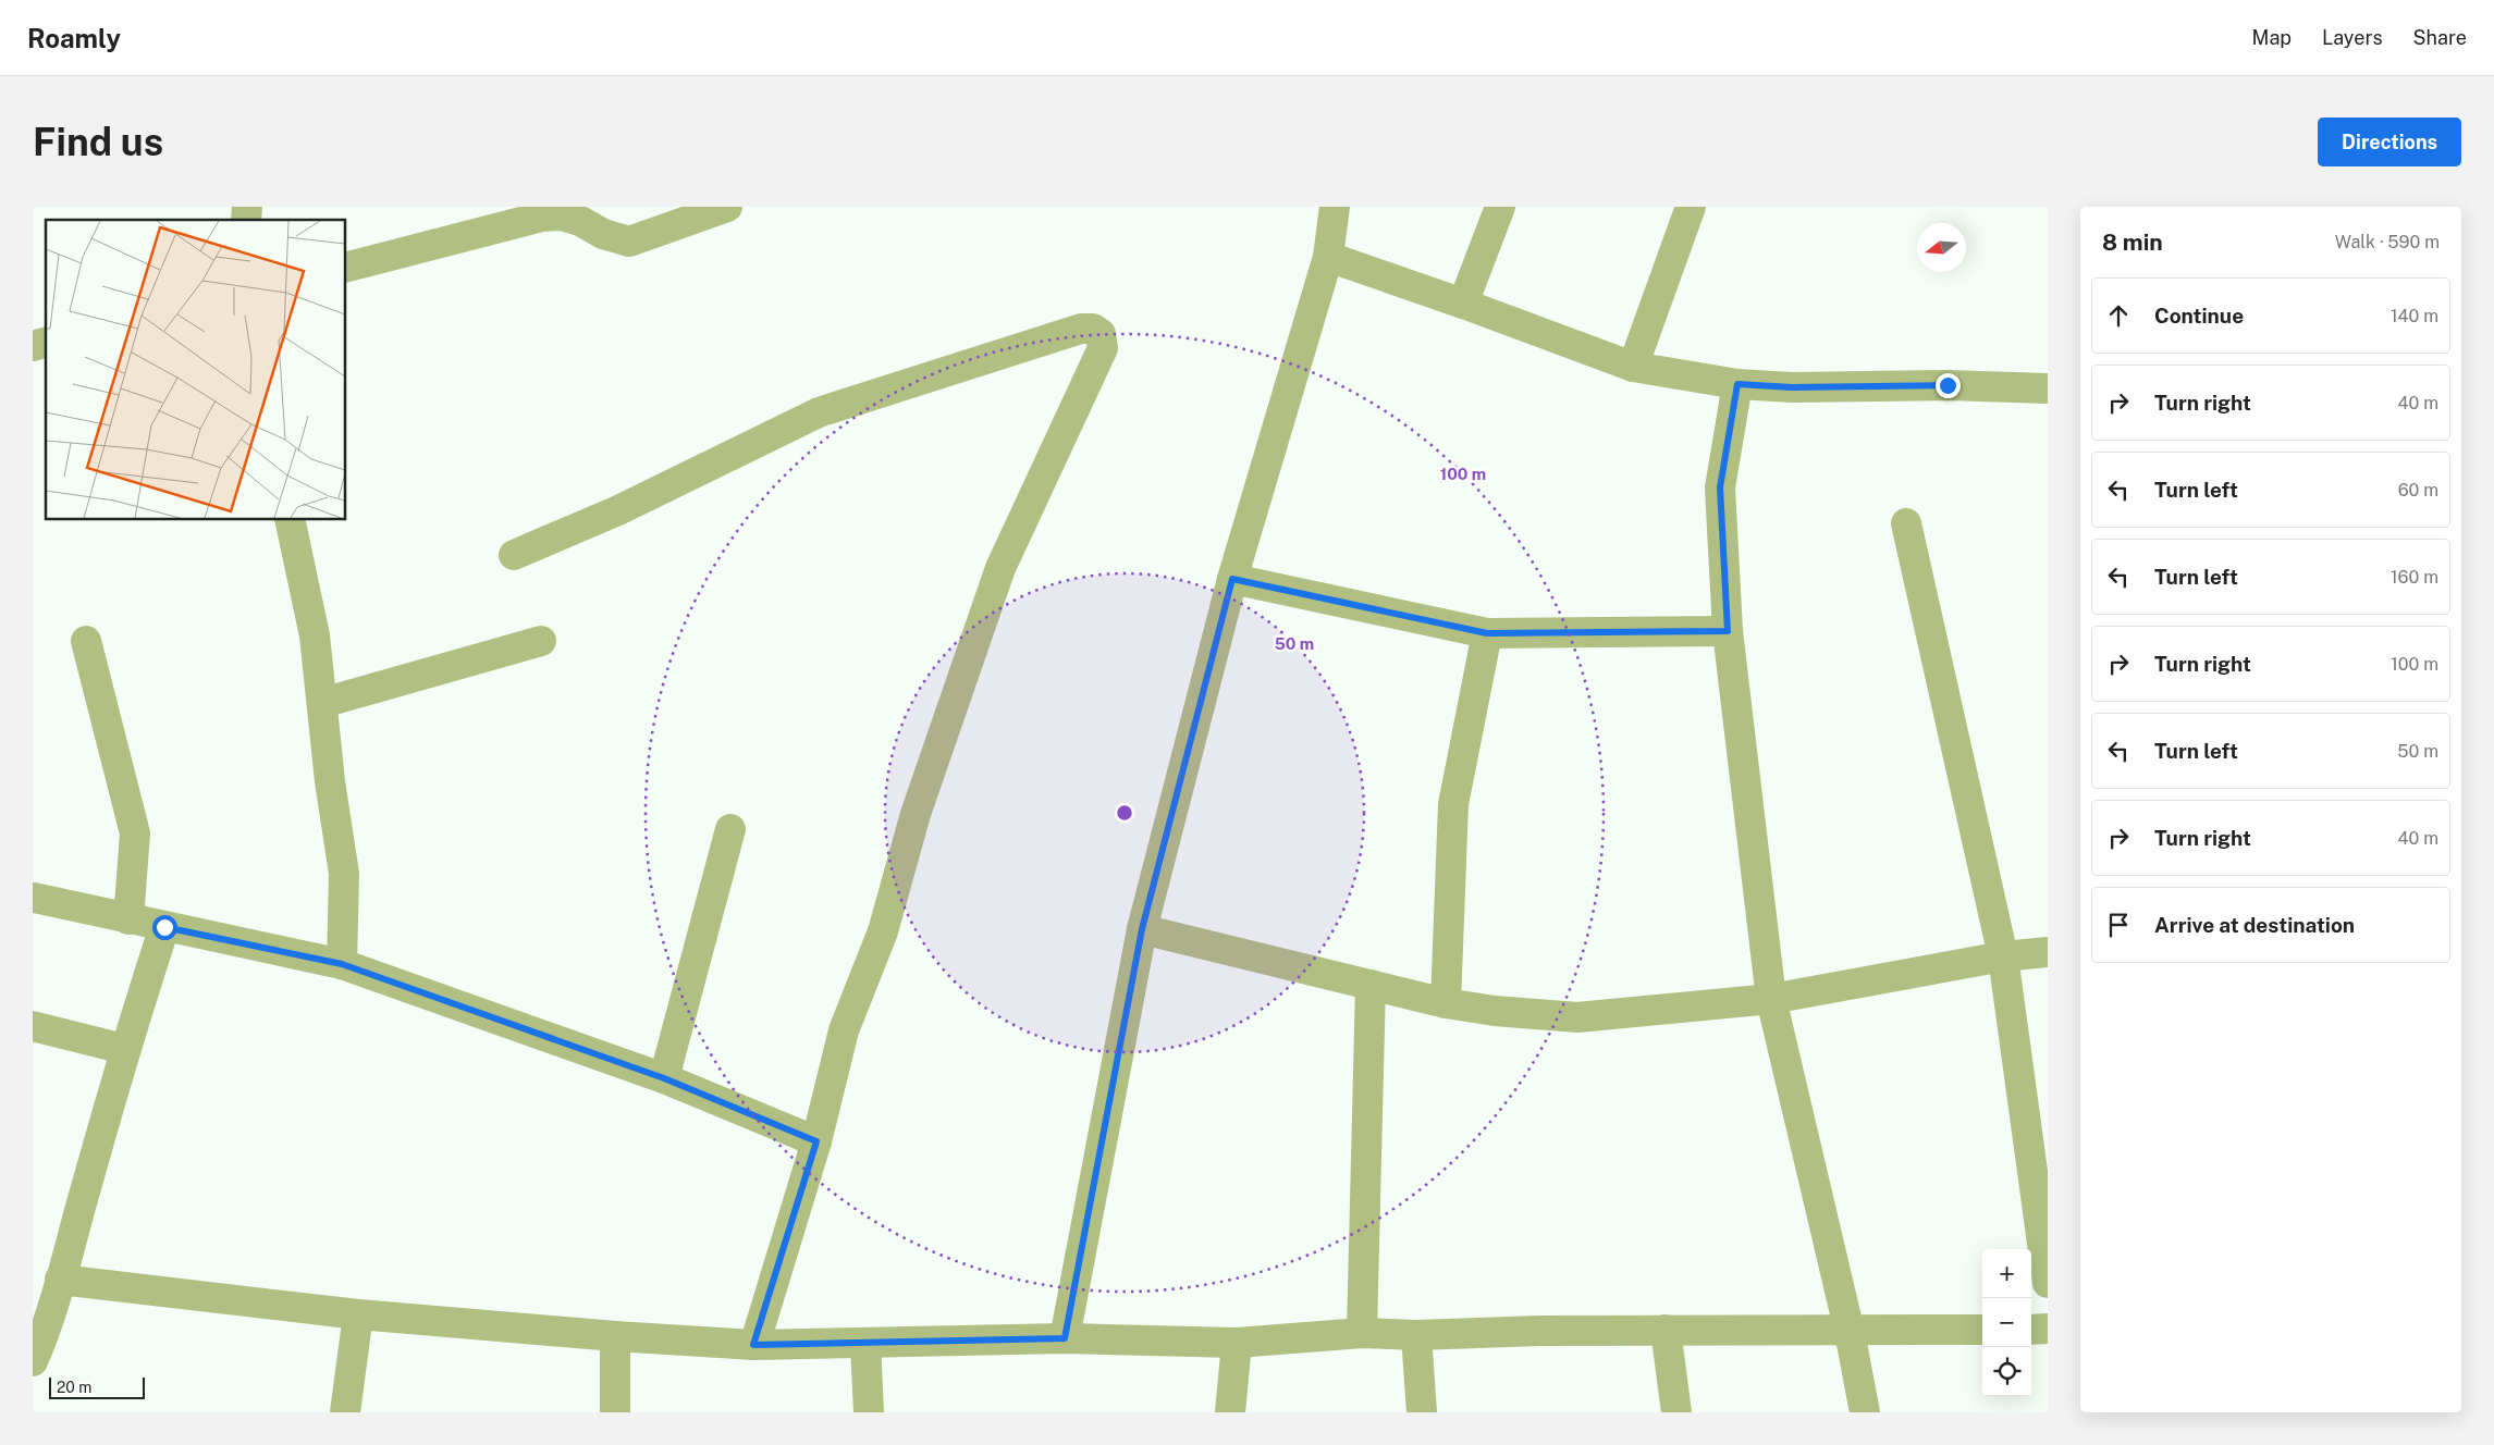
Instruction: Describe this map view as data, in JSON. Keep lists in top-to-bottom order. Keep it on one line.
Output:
{"scale_bar":"20 m","north":"left","page":{"header":"Roamly","nav":["Map","Layers","Share"],"buttons":"Directions","title":"Find us","heading":["8 min","Walk · 590 m"],"list":[["Continue","140 m"],["Turn right","40 m"],["Turn left","60 m"],["Turn left","160 m"],["Turn right","100 m"],["Turn left","50 m"],["Turn right","40 m"],"Arrive at destination"],"map_buttons":["+","−"],"scale":"20 m"},"rings":["100 m","50 m"]}
